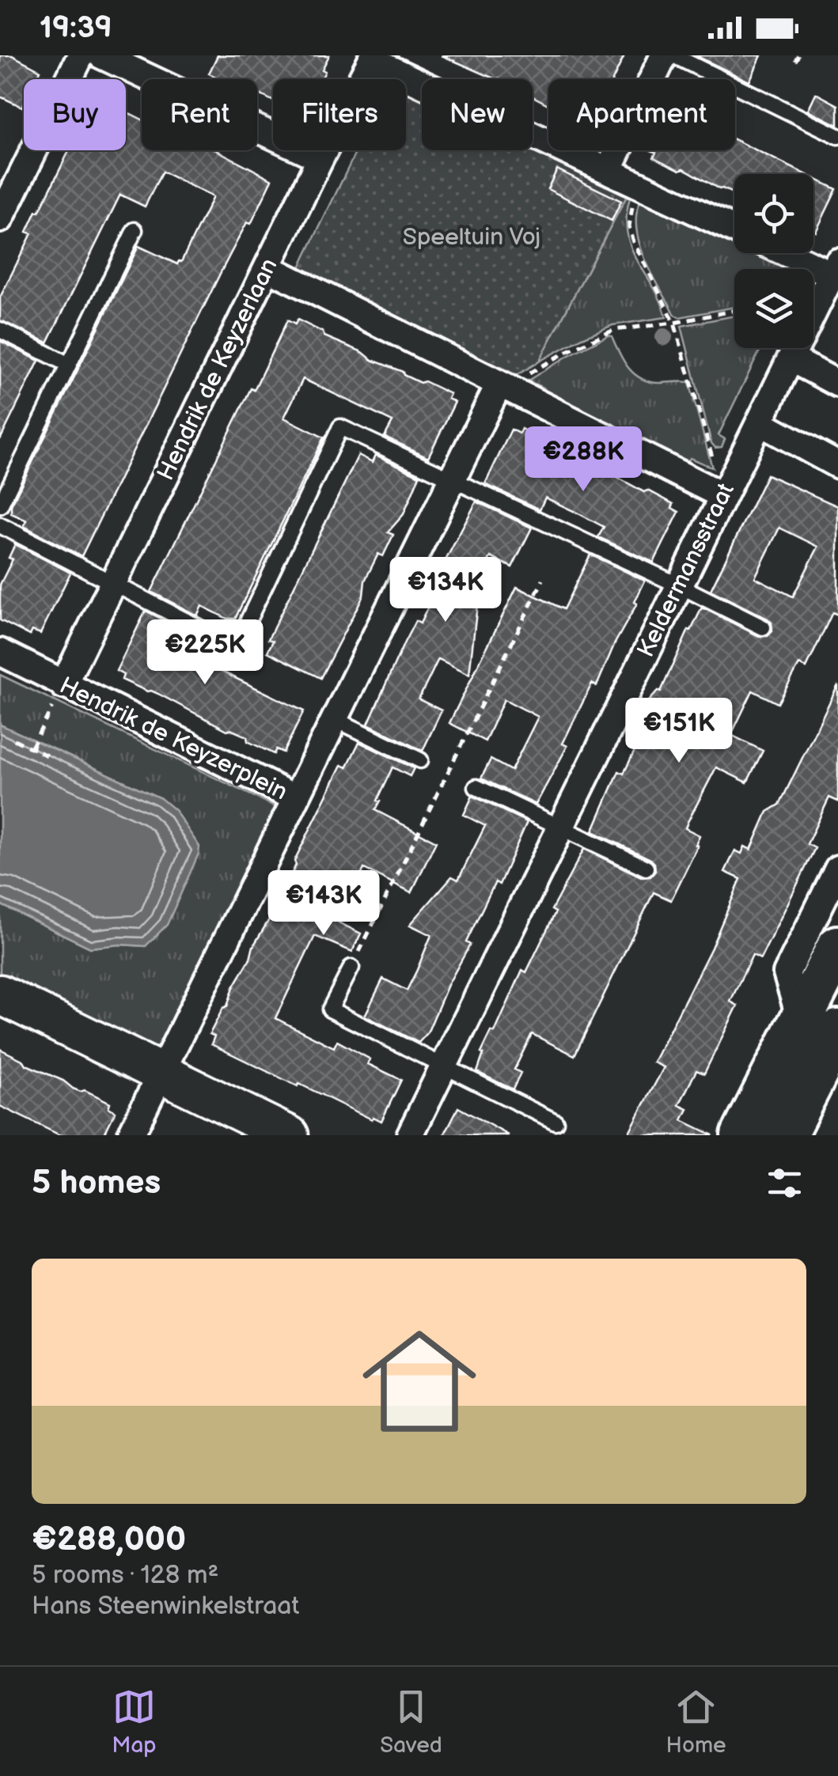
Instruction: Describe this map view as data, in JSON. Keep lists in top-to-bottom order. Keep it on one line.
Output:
{"streets":{"street":["Hendrik de Keyzerlaan","Keldermansstraat","Hendrik de Keyzerplein"]},"crossings":[["Hendrik de Keyzerlaan","Hendrik de Keyzerplein"]],"parks":["Speeltuin Voj"],"page":{"status":"19:39","chip":["Buy","Rent","Filters","New","Apartment"],"price":["€288K","€134K","€225K","€151K","€143K"],"heading":"5 homes","list":[{"name":"€288,000","note":"5 rooms · 128 m² · Hans Steenwinkelstraat"}],"tabs":["Map","Saved","Home"]}}
